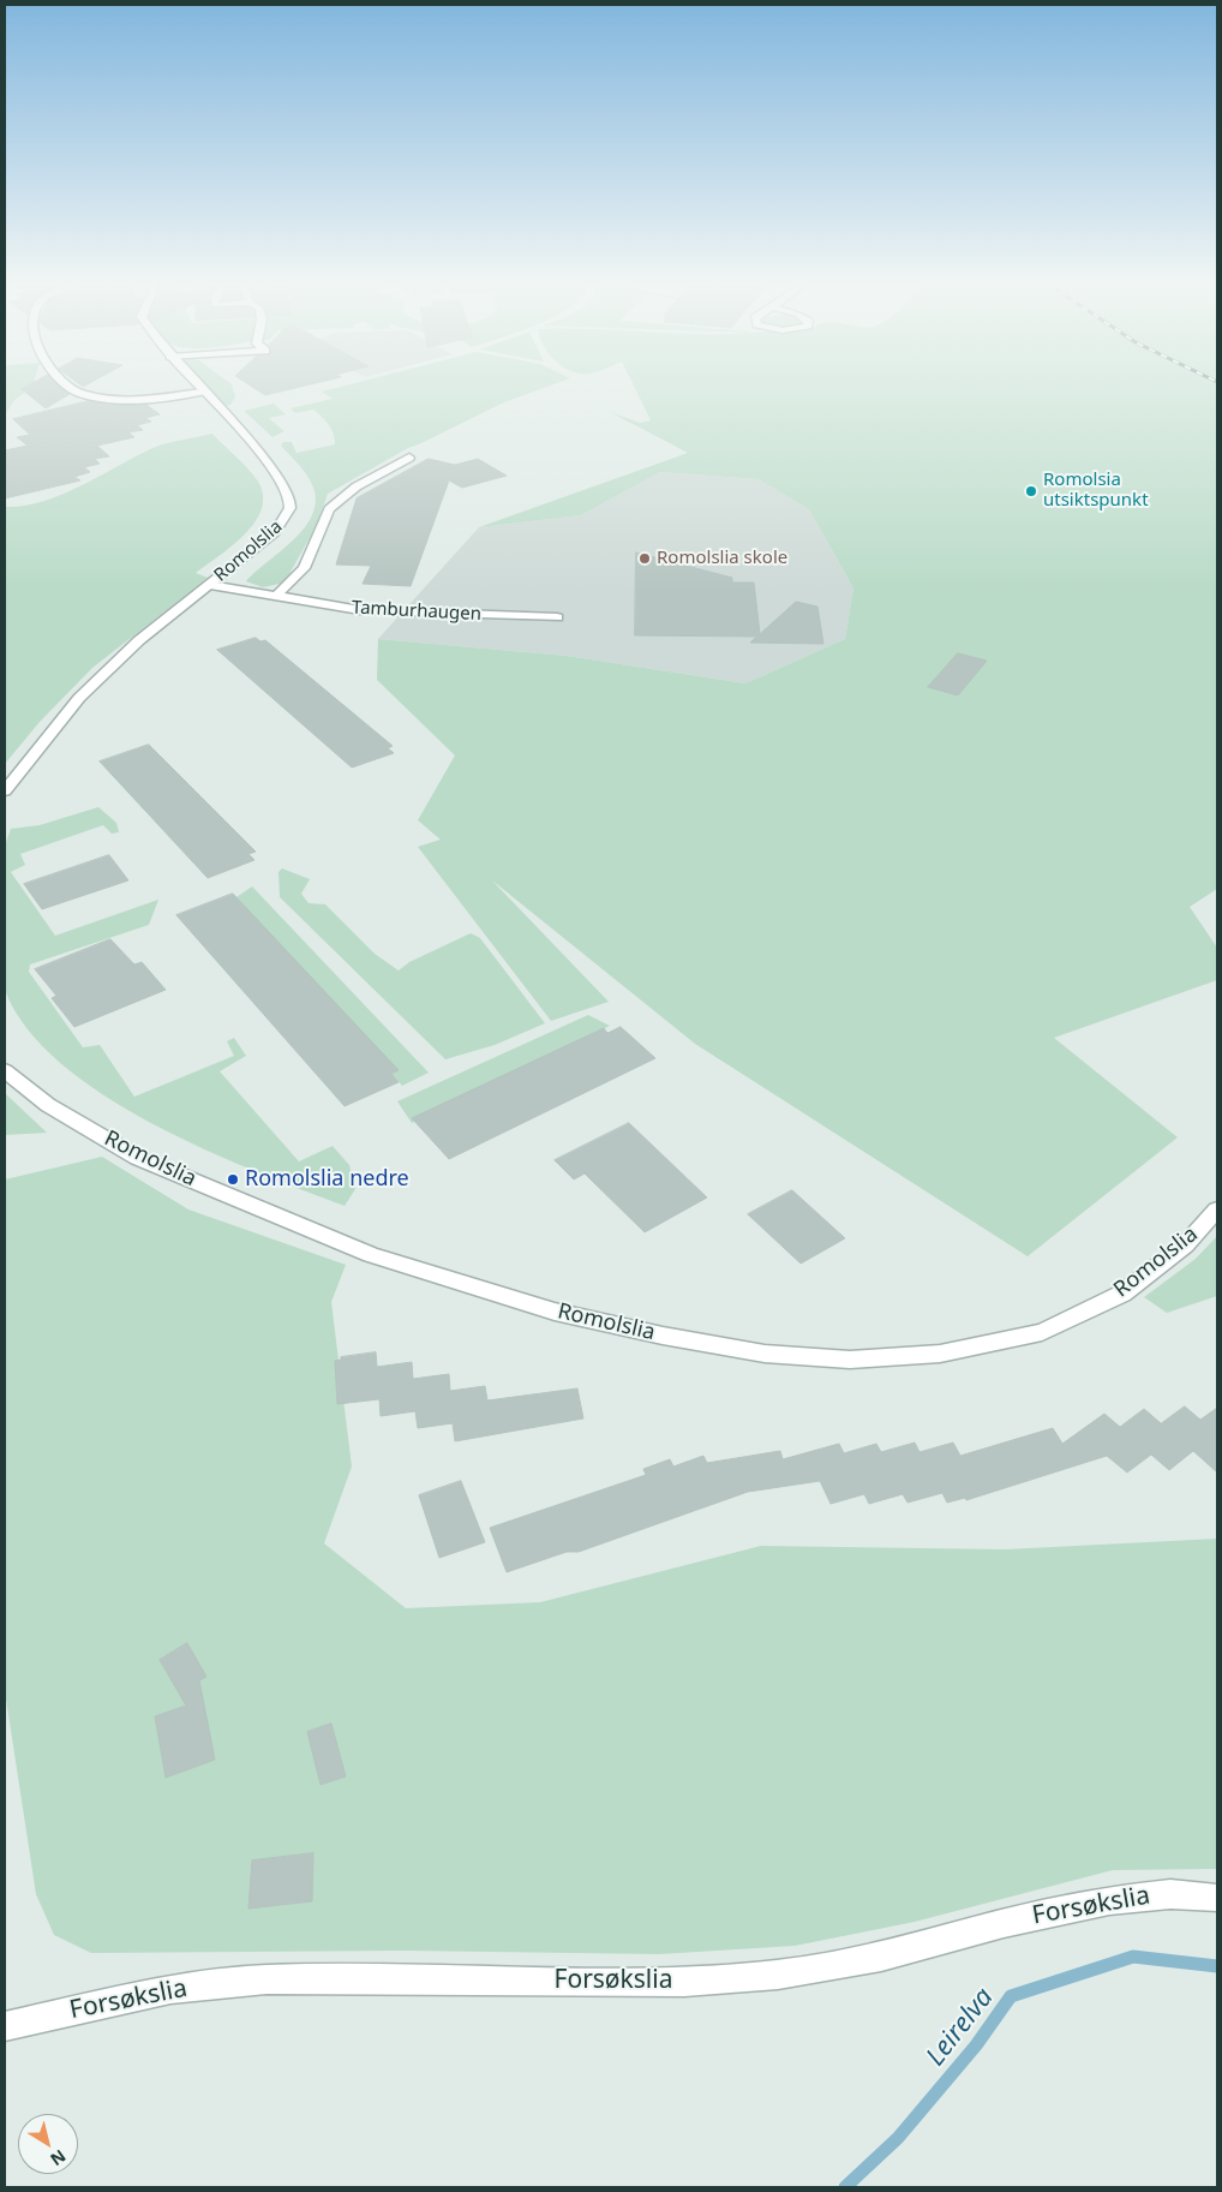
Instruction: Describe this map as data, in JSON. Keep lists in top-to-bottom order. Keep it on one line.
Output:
{"streets":{"street":["Romolslia","Tamburhaugen","Forsøkslia"]},"crossings":[["Romolslia","Tamburhaugen"]],"water":["Leirelva"],"places":["Romolsia utsiktspunkt","Romolslia skole","Romolslia nedre"],"north":"bottom right"}
